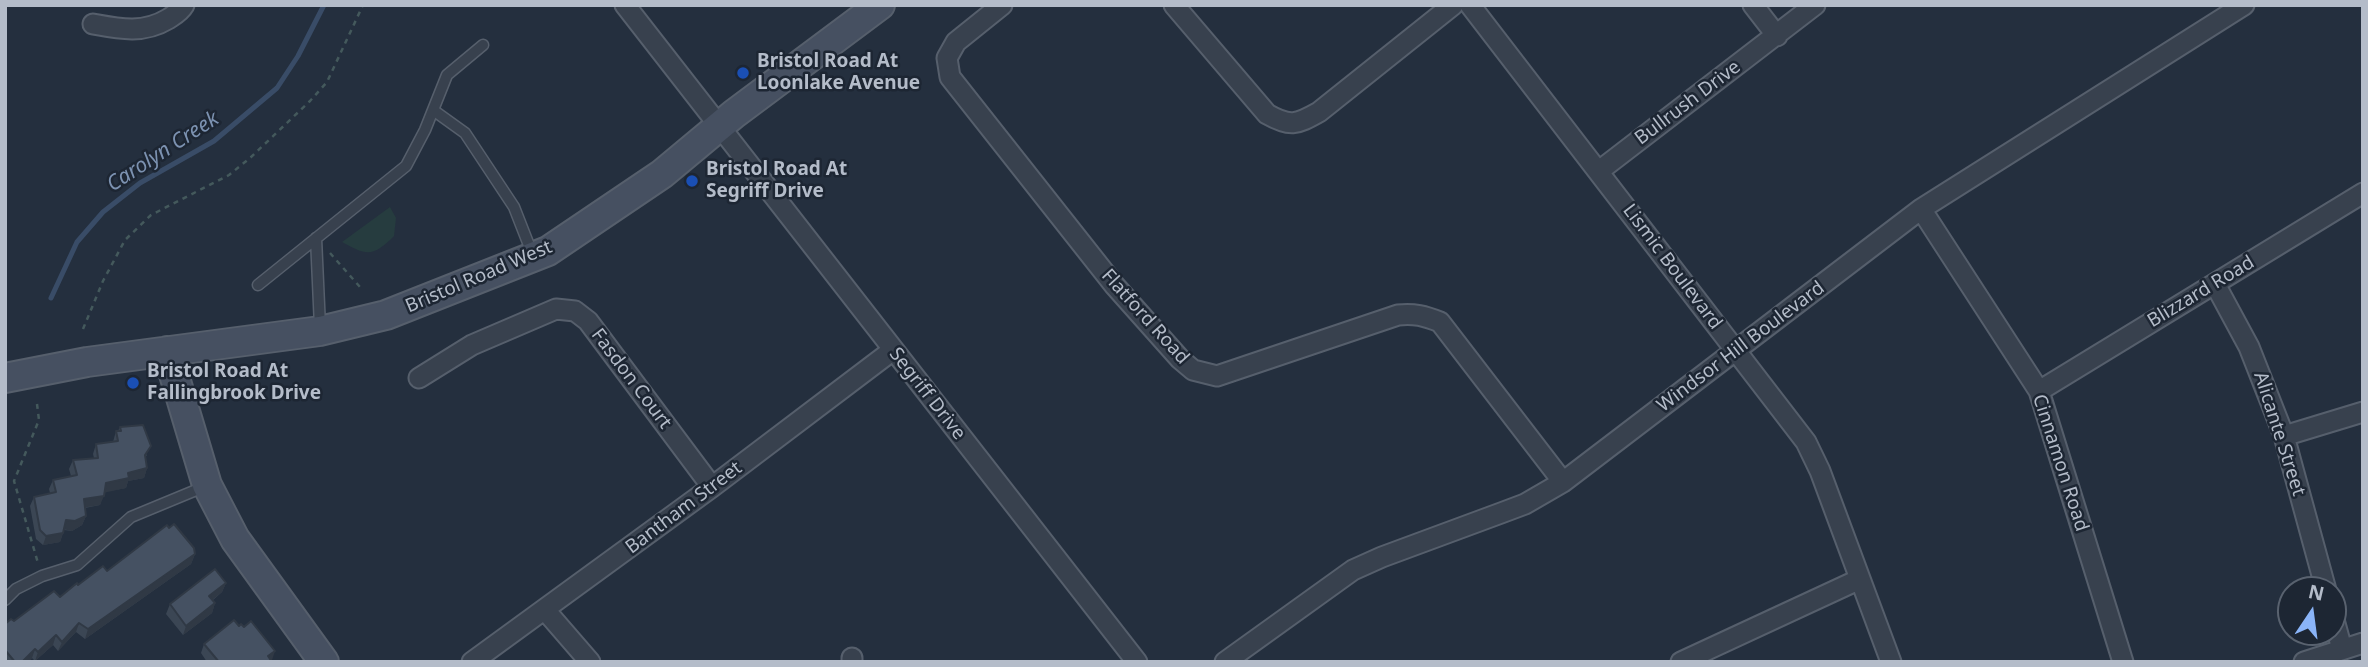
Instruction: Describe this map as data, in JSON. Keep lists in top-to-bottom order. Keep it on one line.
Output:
{"streets":{"street":["Bullrush Drive","Lismic Boulevard","Bristol Road West","Blizzard Road","Flatford Road","Windsor Hill Boulevard","Fasdon Court","Segriff Drive","Alicante Street","Cinnamon Road","Bantham Street"]},"crossings":[["Bullrush Drive","Lismic Boulevard"],["Lismic Boulevard","Windsor Hill Boulevard"],["Bristol Road West","Segriff Drive"],["Blizzard Road","Alicante Street"],["Blizzard Road","Cinnamon Road"],["Flatford Road","Windsor Hill Boulevard"],["Windsor Hill Boulevard","Cinnamon Road"],["Fasdon Court","Bantham Street"],["Segriff Drive","Bantham Street"]],"water":["Carolyn Creek"],"places":["Bristol Road At Loonlake Avenue","Bristol Road At Segriff Drive","Bristol Road At Fallingbrook Drive"],"north":"top"}
